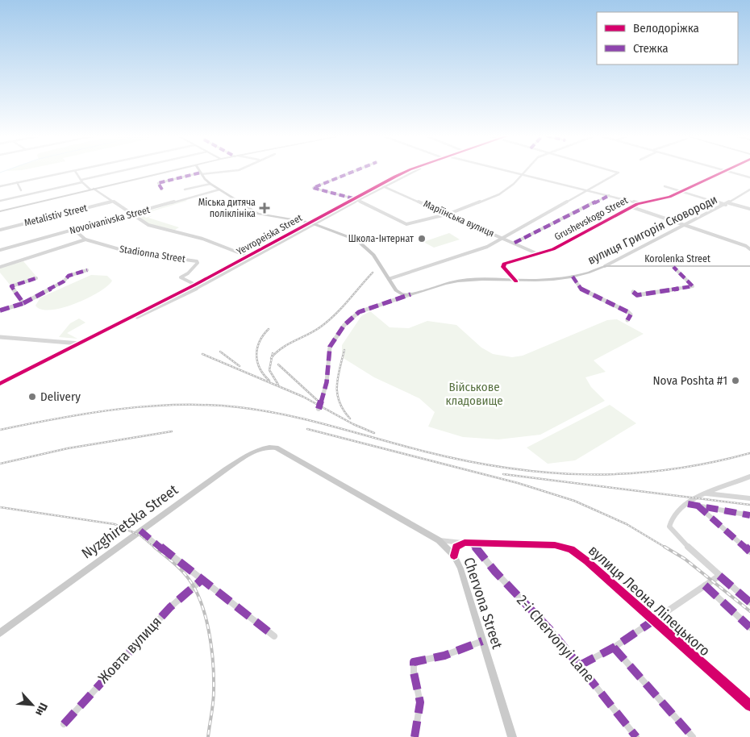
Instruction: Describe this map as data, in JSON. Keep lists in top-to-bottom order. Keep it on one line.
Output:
{"streets":{"main road":["вулиця Григорія Сковороди","Korolenka Street","Nyzghiretska Street","Chervona Street"],"street":["Metalistiv Street","Маріїнська вулиця","Grushevskogo Street","Novoivanivska Street","Yevropeiska Street","Stadionna Street","вулиця Леона Ліпецького","2-i Chervonyi Lane","Жовта вулиця"]},"crossings":[["Маріїнська вулиця","Grushevskogo Street"],["Маріїнська вулиця","Yevropeiska Street"],["Grushevskogo Street","вулиця Григорія Сковороди"],["вулиця Григорія Сковороди","Korolenka Street"],["Yevropeiska Street","Stadionna Street"],["Nyzghiretska Street","Chervona Street"],["вулиця Леона Ліпецького","Chervona Street"],["вулиця Леона Ліпецького","2-i Chervonyi Lane"]],"parks":["Військове кладовище"],"places":{"health":["Міська дитяча поліклініка"],"other":["Школа-Інтернат","Nova Poshta #1","Delivery"]},"legend":["Велодоріжка","Стежка"],"north":"bottom right"}
